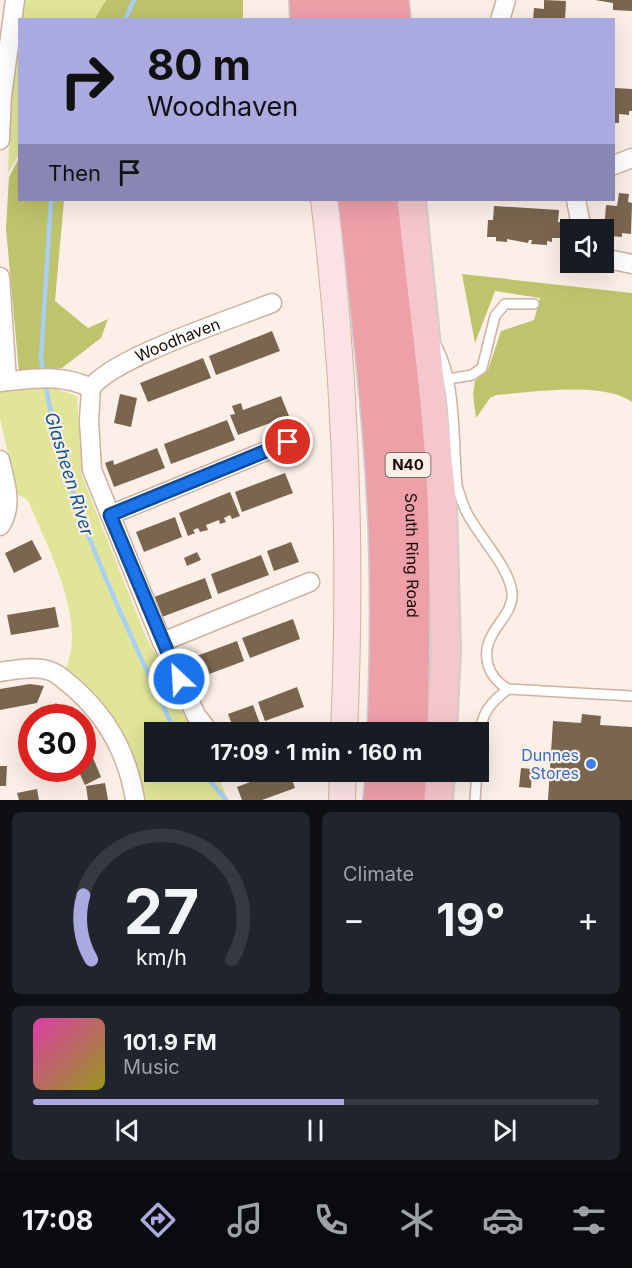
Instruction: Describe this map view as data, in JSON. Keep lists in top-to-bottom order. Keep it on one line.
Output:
{"streets":{"highway":["N40","South Ring Road"],"street":["Woodhaven"]},"water":["Glasheen River"],"places":["Dunnes Stores"],"page":{"turn":["80 m","Woodhaven"],"then":"Then","limit":"30","trip":"17:09 · 1 min · 160 m","tile":"Climate","heat":["−","19°","+"],"song":["101.9 FM","Music"],"tabs":"17:08","gauge":["27","km/h"]}}
